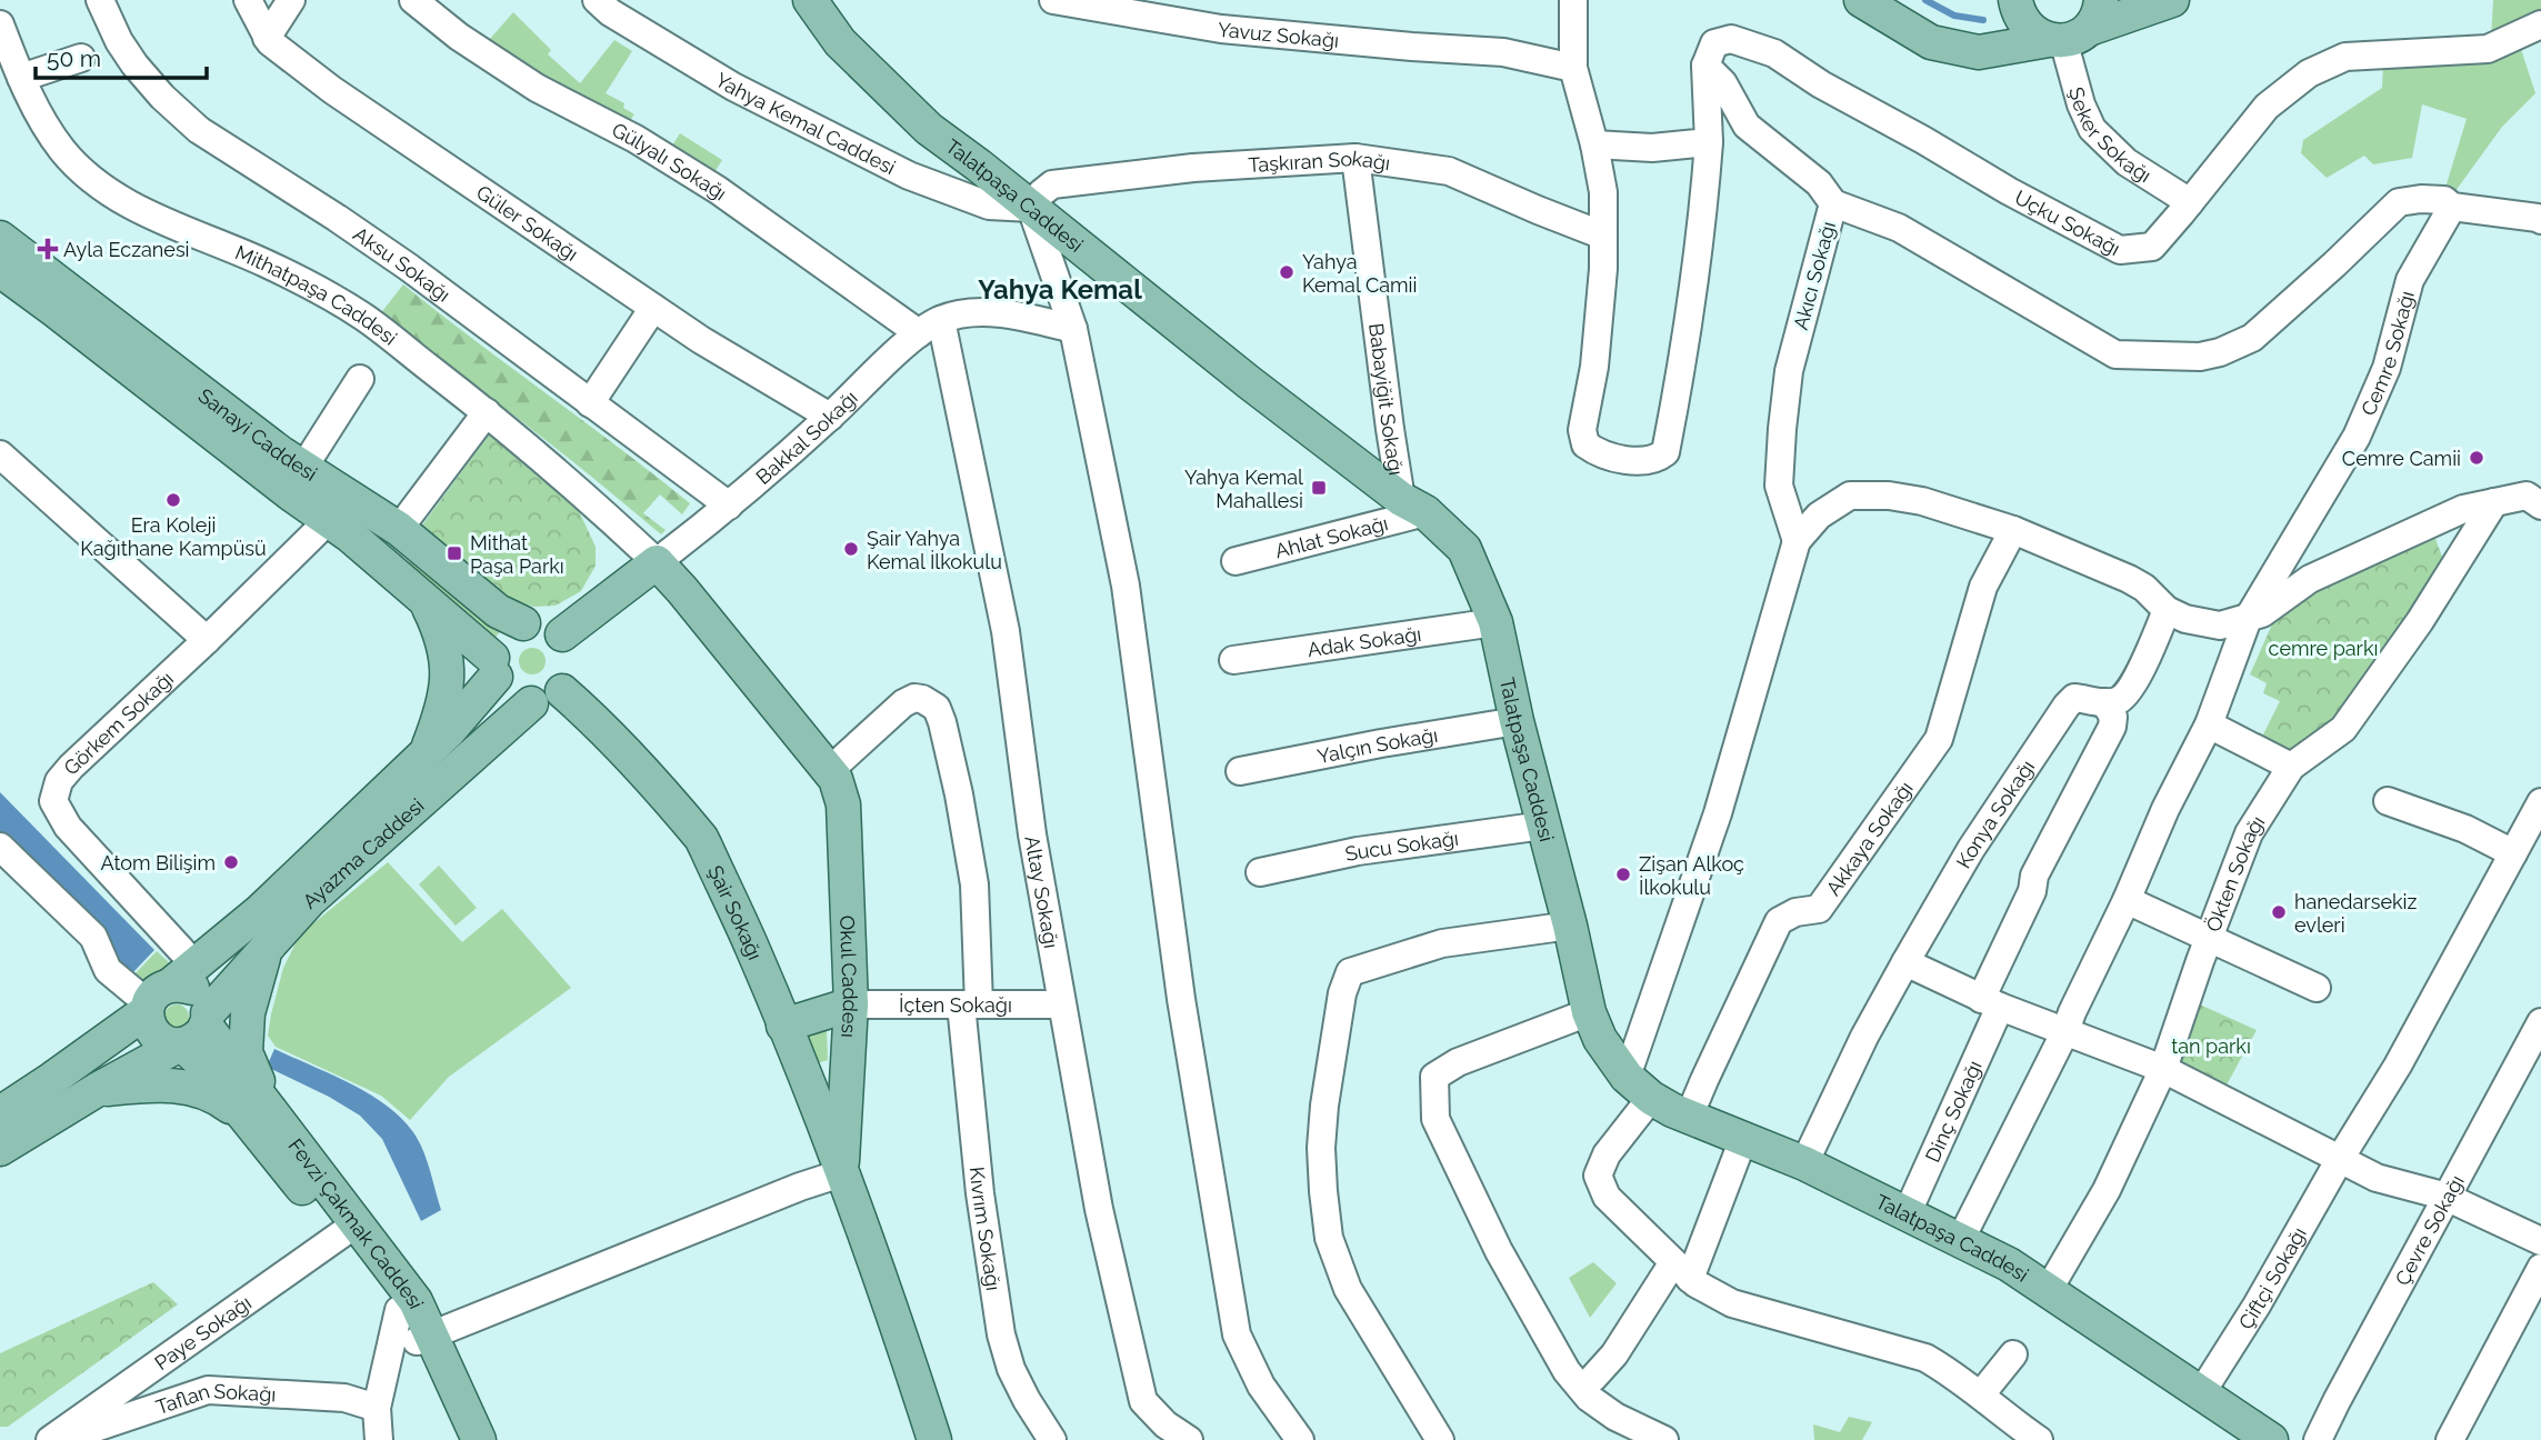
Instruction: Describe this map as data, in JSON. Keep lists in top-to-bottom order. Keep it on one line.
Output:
{"streets":{"main road":["Talatpaşa Caddesi","Sanayi Caddesi","Bakkal Sokağı","Ayazma Caddesi","Şair Sokağı","Okul Caddesı","Fevzi Çakmak Caddesi"],"street":["Yavuz Sokağı","Yahya Kemal Caddesi","Şeker Sokağı","Gülyalı Sokağı","Taşkıran Sokağı","Uçku Sokağı","Güler Sokağı","Aksu Sokağı","Akıcı Sokağı","Mithatpaşa Caddesi","Cemre Sokağı","Babayiğit Sokağı","Ahlat Sokağı","Adak Sokağı","Görkem Sokağı","Yalçın Sokağı","Konya Sokağı","Akkaya Sokağı","Sucu Sokağı","Ökten Sokağı","Altay Sokağı","İçten Sokağı","Dinç Sokağı","Kıvrım Sokağı","Çevre Sokağı","Çiftçi Sokağı","Paye Sokağı","Taflan Sokağı"]},"crossings":[["Yahya Kemal Caddesi","Taşkıran Sokağı"],["Yahya Kemal Caddesi","Talatpaşa Caddesi"],["Şeker Sokağı","Uçku Sokağı"],["Gülyalı Sokağı","Bakkal Sokağı"],["Gülyalı Sokağı","Altay Sokağı"],["Taşkıran Sokağı","Talatpaşa Caddesi"],["Taşkıran Sokağı","Babayiğit Sokağı"],["Talatpaşa Caddesi","Cemre Sokağı"],["Talatpaşa Caddesi","Babayiğit Sokağı"],["Talatpaşa Caddesi","Ahlat Sokağı"],["Talatpaşa Caddesi","Adak Sokağı"],["Talatpaşa Caddesi","Yalçın Sokağı"],["Talatpaşa Caddesi","Akkaya Sokağı"],["Talatpaşa Caddesi","Sucu Sokağı"],["Talatpaşa Caddesi","Ökten Sokağı"],["Talatpaşa Caddesi","Dinç Sokağı"],["Talatpaşa Caddesi","Çiftçi Sokağı"],["Uçku Sokağı","Akıcı Sokağı"],["Güler Sokağı","Bakkal Sokağı"],["Aksu Sokağı","Bakkal Sokağı"],["Mithatpaşa Caddesi","Bakkal Sokağı"],["Mithatpaşa Caddesi","Okul Caddesı"],["Babayiğit Sokağı","Ahlat Sokağı"],["Sanayi Caddesi","Bakkal Sokağı"],["Sanayi Caddesi","Görkem Sokağı"],["Sanayi Caddesi","Ayazma Caddesi"],["Sanayi Caddesi","Şair Sokağı"],["Bakkal Sokağı","Ayazma Caddesi"],["Bakkal Sokağı","Altay Sokağı"],["Bakkal Sokağı","Şair Sokağı"],["Bakkal Sokağı","Okul Caddesı"],["Görkem Sokağı","Ayazma Caddesi"],["Görkem Sokağı","Fevzi Çakmak Caddesi"],["Konya Sokağı","Dinç Sokağı"],["Ayazma Caddesi","Şair Sokağı"],["Ayazma Caddesi","Fevzi Çakmak Caddesi"],["Altay Sokağı","İçten Sokağı"],["Şair Sokağı","Okul Caddesı"],["Okul Caddesı","İçten Sokağı"],["Okul Caddesı","Kıvrım Sokağı"],["İçten Sokağı","Kıvrım Sokağı"],["Fevzi Çakmak Caddesi","Paye Sokağı"]],"districts":["Yahya Kemal"],"parks":["cemre parkı","tan parkı"],"places":{"health":["Ayla Eczanesi"],"other":["Yahya Kemal Camii","Cemre Camii","Era Koleji Kağıthane Kampüsü","Şair Yahya Kemal İlkokulu","Atom Bilişim","Zişan Alkoç İlkokulu","hanedarsekiz evleri"],"transit":["Yahya Kemal Mahallesi","Mithat Paşa Parkı"]},"scale_bar":"50 m"}
